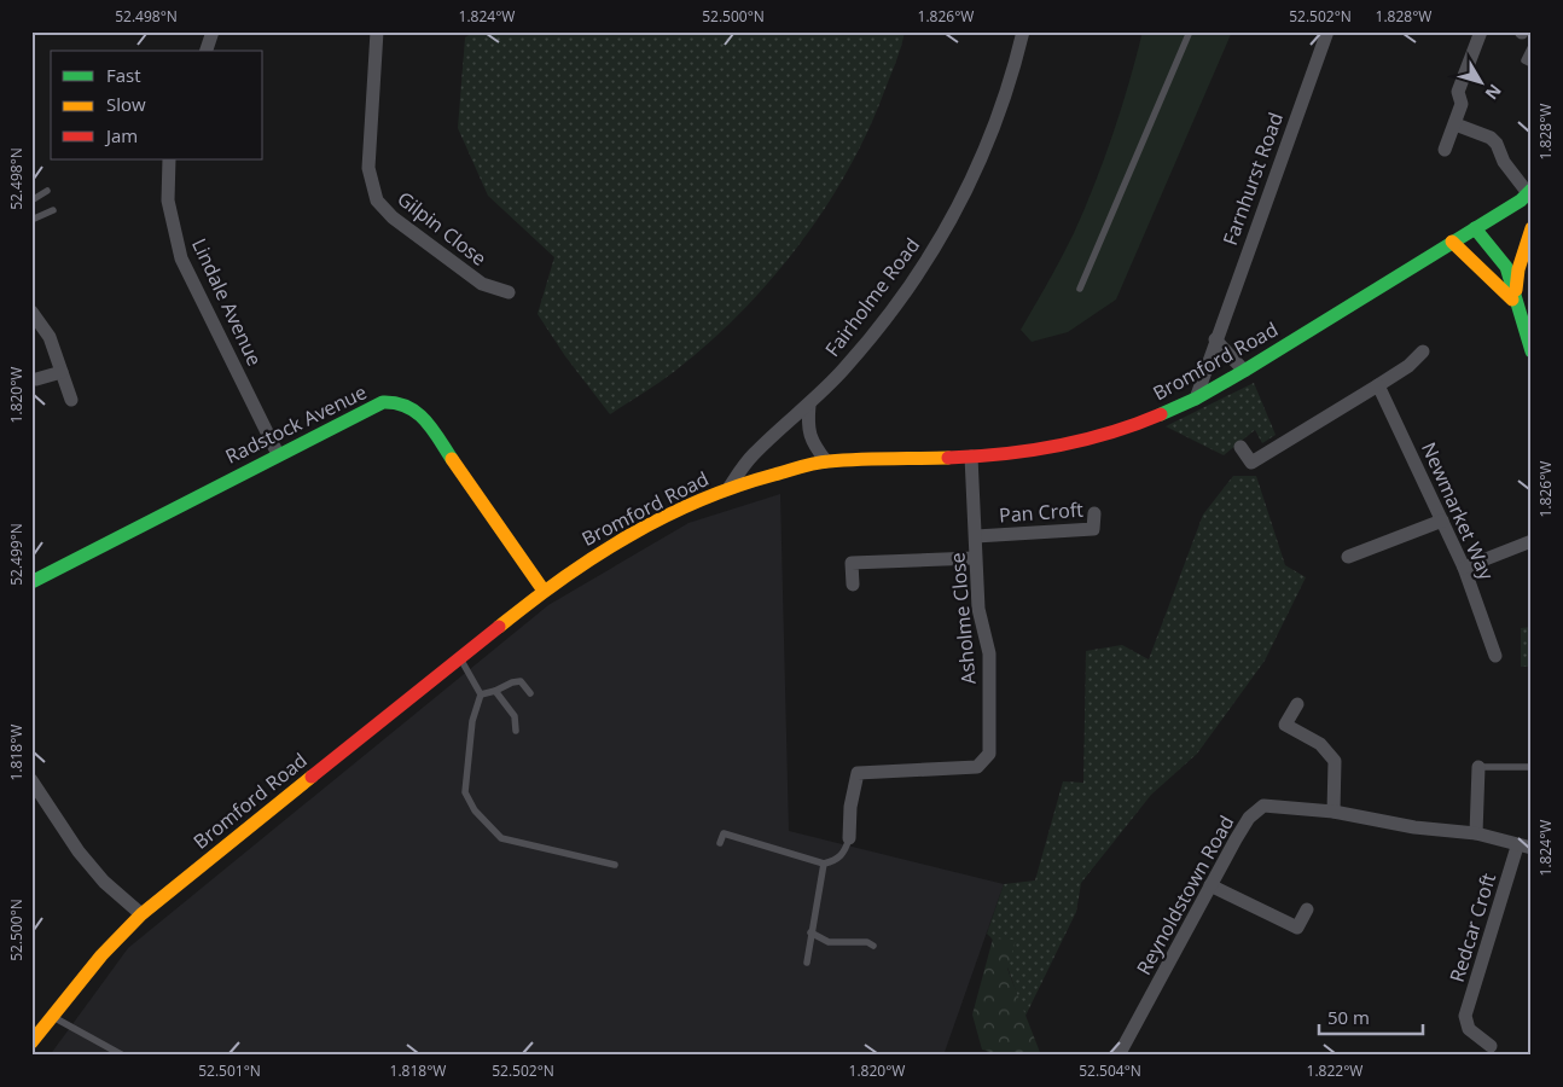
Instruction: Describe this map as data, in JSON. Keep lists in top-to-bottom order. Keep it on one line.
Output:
{"streets":{"street":["Farnhurst Road","Gilpin Close","Fairholme Road","Lindale Avenue","Bromford Road","Radstock Avenue","Newmarket Way","Pan Croft","Asholme Close","Reynoldstown Road","Redcar Croft"]},"crossings":[["Farnhurst Road","Bromford Road"],["Fairholme Road","Bromford Road"],["Lindale Avenue","Radstock Avenue"],["Bromford Road","Radstock Avenue"],["Bromford Road","Asholme Close"],["Pan Croft","Asholme Close"],["Reynoldstown Road","Redcar Croft"]],"legend":["Fast","Slow","Jam"],"scale_bar":"50 m","north":"bottom right","coordinates":["52.498°N","1.824°W","52.500°N","1.826°W","52.502°N","1.828°W","1.820°W","52.499°N","1.818°W","52.501°N","52.504°N","1.822°W"]}
